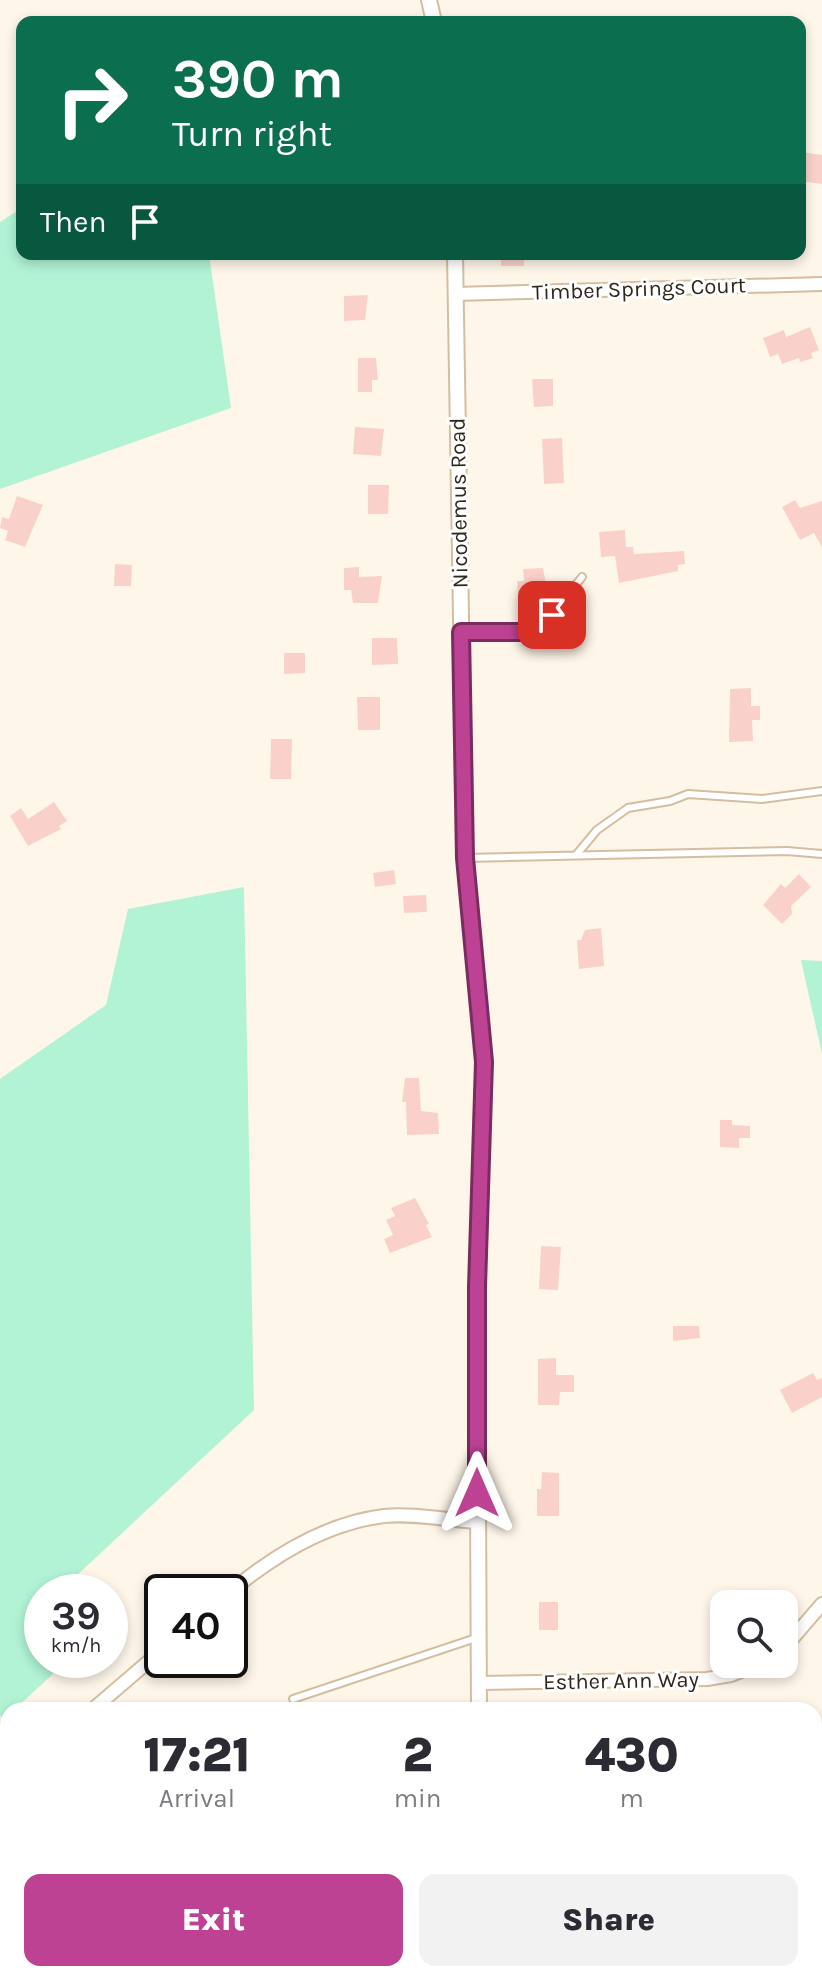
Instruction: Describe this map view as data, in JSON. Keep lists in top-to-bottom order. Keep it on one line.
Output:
{"streets":{"street":["Timber Springs Court","Nicodemus Road","Esther Ann Way"]},"crossings":[["Timber Springs Court","Nicodemus Road"],["Nicodemus Road","Esther Ann Way"]],"page":{"turn":["390 m","Turn right"],"then":"Then","speed":"39 km/h","limit":"40","eta":["17:21","Arrival","2","min","430","m"],"buttons":["Exit","Share"]}}
